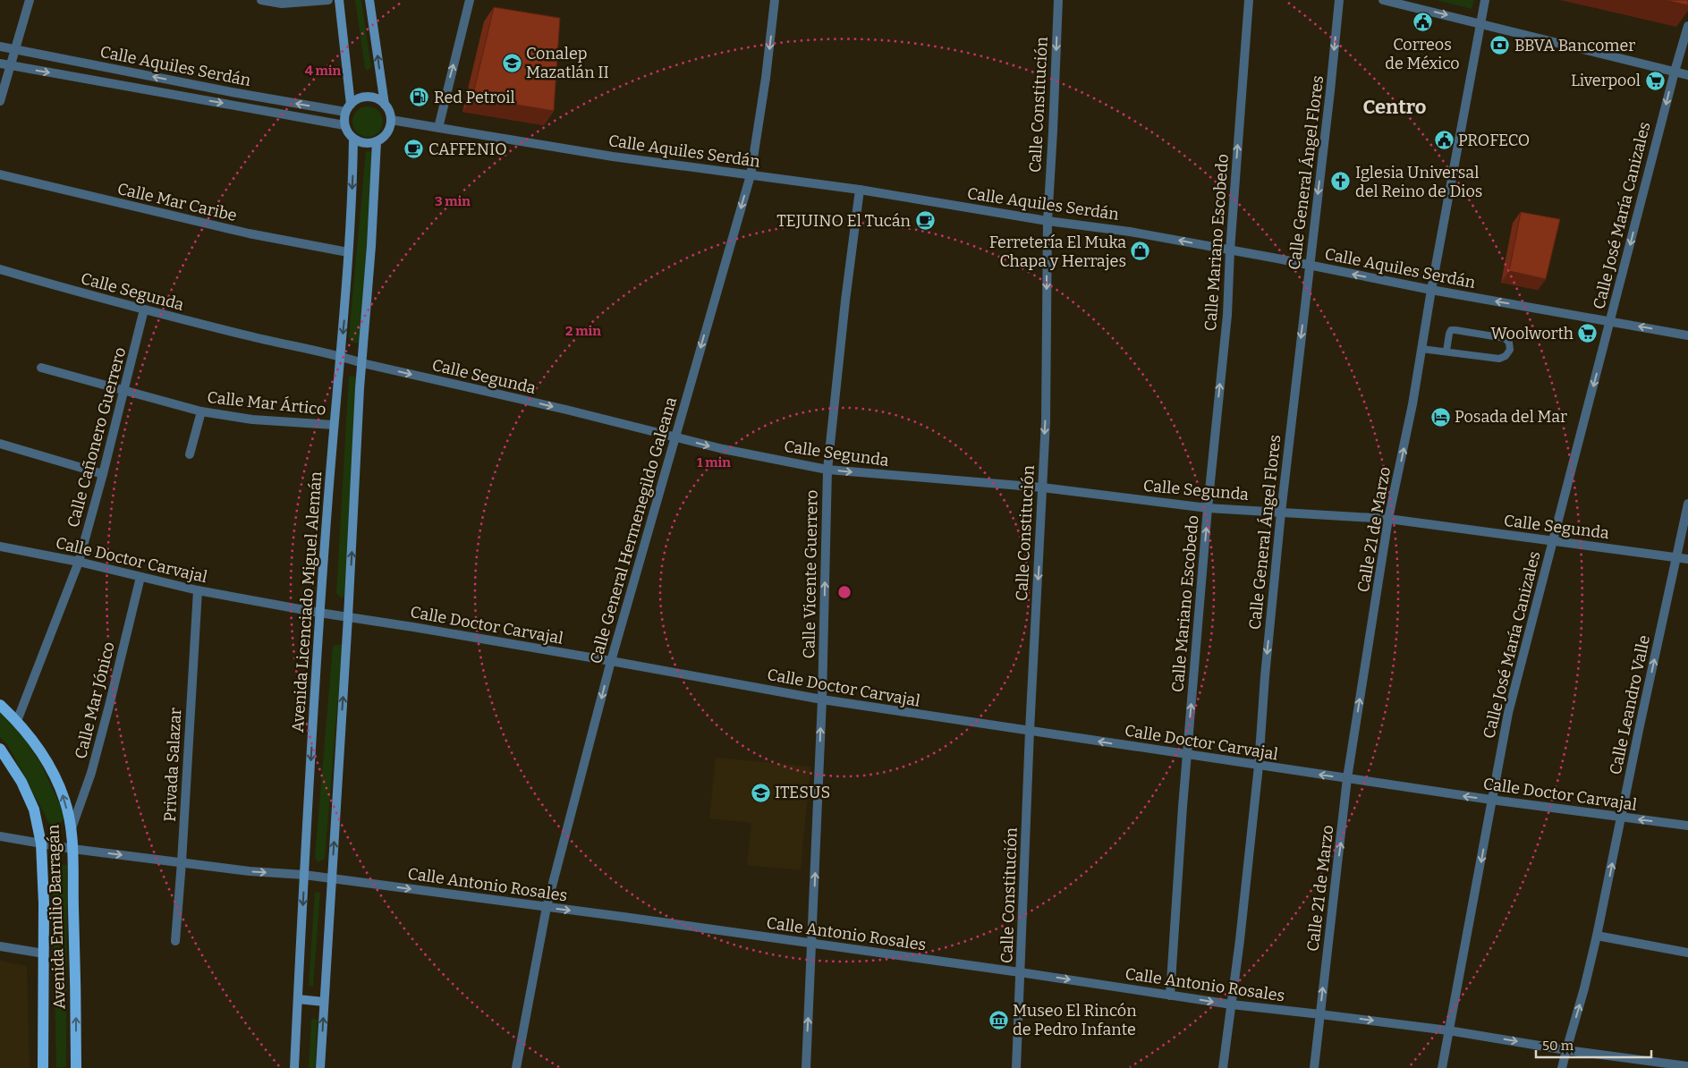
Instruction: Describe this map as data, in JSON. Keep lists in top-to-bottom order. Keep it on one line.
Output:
{"streets":{"main road":["Avenida Licenciado Miguel Alemán","Avenida Emilio Barragán"],"street":["Calle Aquiles Serdán","Calle Constitución","Calle General Ángel Flores","Calle Mar Caribe","Calle José María Canizales","Calle Mariano Escobedo","Calle Segunda","Calle Mar Ártico","Calle Cañonero Guerrero","Calle 21 de Marzo","Calle General Hermenegildo Galeana","Calle Doctor Carvajal","Calle Vicente Guerrero","Calle Mar Jónico","Calle Leandro Valle","Privada Salazar","Calle Antonio Rosales"]},"crossings":[["Calle Aquiles Serdán","Calle Constitución"],["Calle Aquiles Serdán","Calle General Ángel Flores"],["Calle Aquiles Serdán","Calle José María Canizales"],["Calle Aquiles Serdán","Calle Mariano Escobedo"],["Calle Aquiles Serdán","Calle 21 de Marzo"],["Calle Aquiles Serdán","Calle General Hermenegildo Galeana"],["Calle Aquiles Serdán","Calle Vicente Guerrero"],["Calle Aquiles Serdán","Avenida Licenciado Miguel Alemán"],["Calle Constitución","Calle Segunda"],["Calle Constitución","Calle Doctor Carvajal"],["Calle Constitución","Calle Antonio Rosales"],["Calle General Ángel Flores","Calle Segunda"],["Calle General Ángel Flores","Calle Doctor Carvajal"],["Calle General Ángel Flores","Calle Antonio Rosales"],["Calle Mar Caribe","Avenida Licenciado Miguel Alemán"],["Calle José María Canizales","Calle Segunda"],["Calle José María Canizales","Calle Doctor Carvajal"],["Calle José María Canizales","Calle Antonio Rosales"],["Calle Mariano Escobedo","Calle Segunda"],["Calle Mariano Escobedo","Calle Doctor Carvajal"],["Calle Mariano Escobedo","Calle Antonio Rosales"],["Calle Segunda","Calle Cañonero Guerrero"],["Calle Segunda","Calle 21 de Marzo"],["Calle Segunda","Calle General Hermenegildo Galeana"],["Calle Segunda","Calle Vicente Guerrero"],["Calle Segunda","Avenida Licenciado Miguel Alemán"],["Calle Segunda","Calle Leandro Valle"],["Calle Mar Ártico","Calle Cañonero Guerrero"],["Calle Mar Ártico","Avenida Licenciado Miguel Alemán"],["Calle Cañonero Guerrero","Calle Doctor Carvajal"],["Calle Cañonero Guerrero","Avenida Emilio Barragán"],["Calle 21 de Marzo","Calle Doctor Carvajal"],["Calle 21 de Marzo","Calle Antonio Rosales"],["Calle General Hermenegildo Galeana","Calle Doctor Carvajal"],["Calle General Hermenegildo Galeana","Calle Antonio Rosales"],["Calle Doctor Carvajal","Calle Vicente Guerrero"],["Calle Doctor Carvajal","Avenida Licenciado Miguel Alemán"],["Calle Doctor Carvajal","Calle Mar Jónico"],["Calle Doctor Carvajal","Calle Leandro Valle"],["Calle Doctor Carvajal","Privada Salazar"],["Calle Vicente Guerrero","Calle Antonio Rosales"],["Avenida Licenciado Miguel Alemán","Calle Antonio Rosales"],["Calle Mar Jónico","Avenida Emilio Barragán"],["Calle Leandro Valle","Calle Antonio Rosales"],["Privada Salazar","Calle Antonio Rosales"],["Calle Antonio Rosales","Avenida Emilio Barragán"]],"one_way":["Calle Constitución","Calle General Ángel Flores","Calle José María Canizales","Calle Mariano Escobedo","Calle Segunda","Calle 21 de Marzo","Calle General Hermenegildo Galeana","Calle Vicente Guerrero","Calle Leandro Valle","Calle Antonio Rosales"],"districts":["Centro"],"places":{"public building":["Correos de México","PROFECO"],"bank":["BBVA Bancomer"],"school or university":["Conalep Mazatlán II","ITESUS"],"supermarket":["Liverpool","Woolworth"],"fuel station":["Red Petroil"],"cafe":["CAFFENIO","TEJUINO El Tucán"],"church":["Iglesia Universal del Reino de Dios"],"shop":["Ferretería El Muka Chapa y Herrajes"],"hotel":["Posada del Mar"],"museum":["Museo El Rincón de Pedro Infante"]},"scale_bar":"50 m","rings":["4 min","3 min","2 min","1 min"]}
